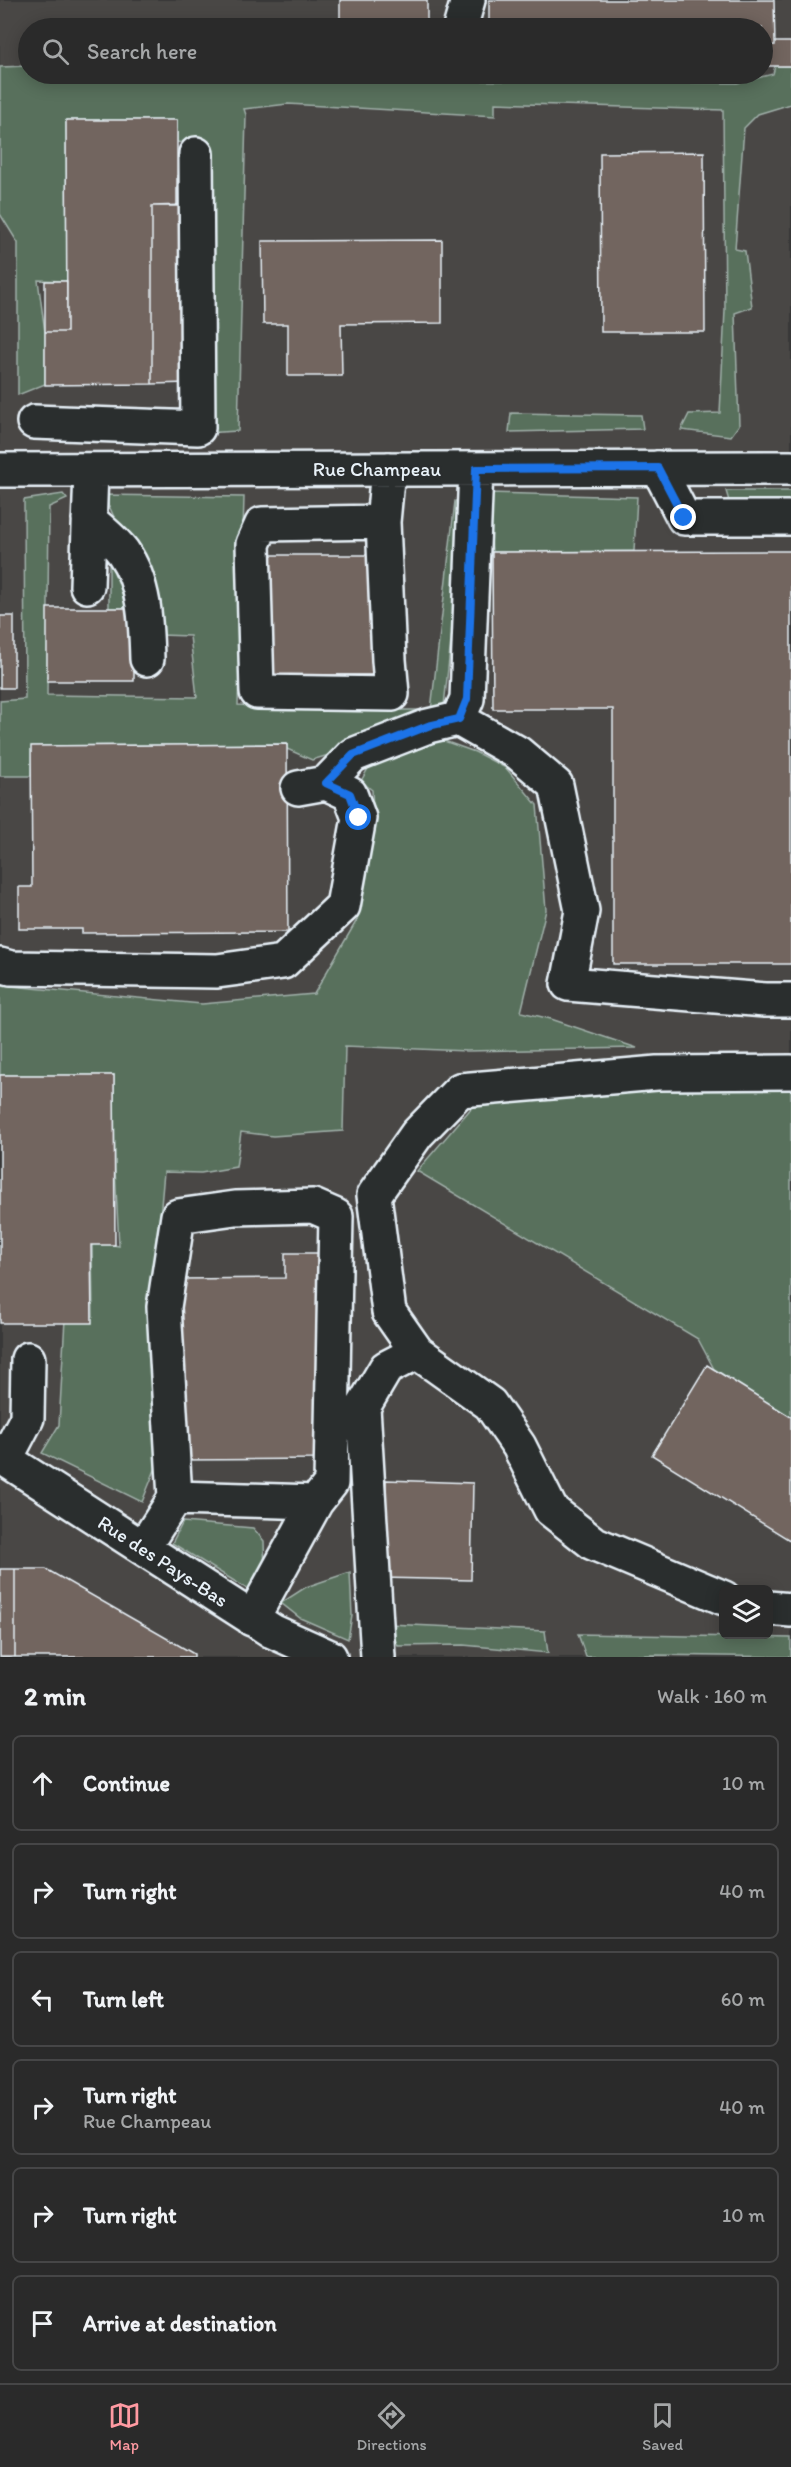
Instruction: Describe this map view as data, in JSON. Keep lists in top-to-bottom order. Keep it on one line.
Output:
{"streets":{"street":["Rue Champeau","Rue des Pays-Bas"]},"page":{"search":"Search here","heading":["2 min","Walk · 160 m"],"list":[["Continue","10 m"],["Turn right","40 m"],["Turn left","60 m"],["Turn right","Rue Champeau","40 m"],["Turn right","10 m"],"Arrive at destination"],"nav":["Map","Directions","Saved"]}}
